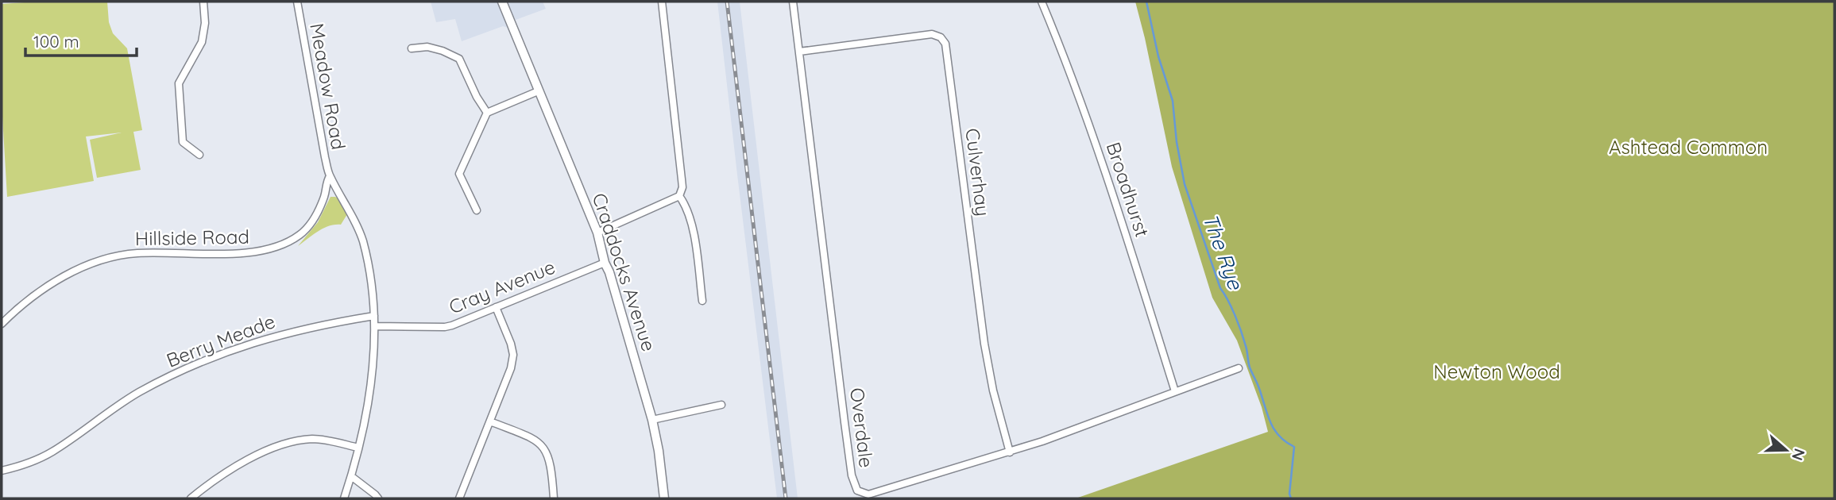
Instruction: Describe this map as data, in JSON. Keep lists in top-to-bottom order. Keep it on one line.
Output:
{"streets":{"street":["Meadow Road","Culverhay","Broadhurst","Hillside Road","Craddocks Avenue","Cray Avenue","Berry Meade","Overdale"]},"crossings":[["Meadow Road","Hillside Road"],["Culverhay","Overdale"],["Broadhurst","Overdale"],["Craddocks Avenue","Cray Avenue"]],"water":["The Rye"],"parks":["Ashtead Common","Newton Wood"],"scale_bar":"100 m","north":"right"}
